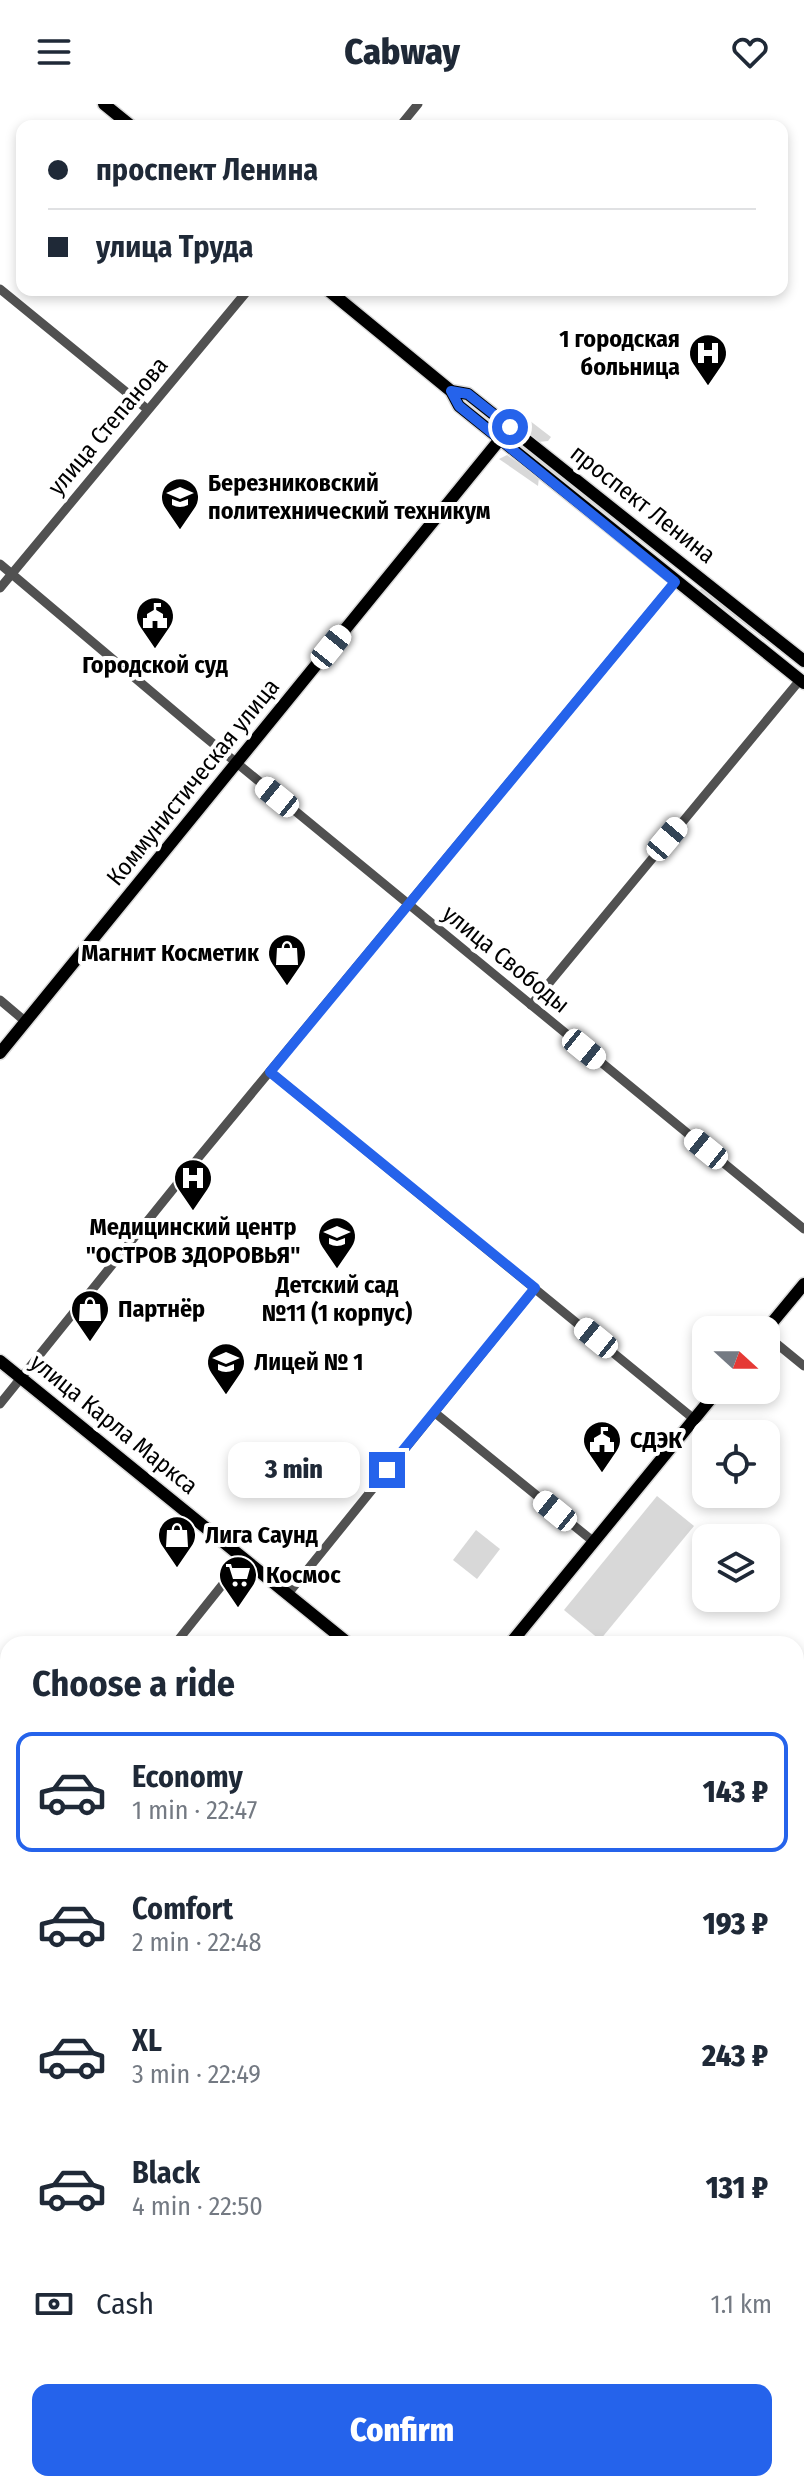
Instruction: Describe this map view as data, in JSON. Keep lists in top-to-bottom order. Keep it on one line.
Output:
{"streets":{"main road":["проспект Ленина","Коммунистическая улица","улица Карла Маркса"],"street":["улица Степанова","улица Свободы"]},"crossings":[["улица Степанова","улица Свободы"],["проспект Ленина","Коммунистическая улица"],["Коммунистическая улица","улица Свободы"]],"places":{"hospital":["1 городская больница","Медицинский центр \"ОСТРОВ ЗДОРОВЬЯ\""],"school or university":["Березниковский политехнический техникум","Детский сад №11 (1 корпус)","Лицей № 1"],"public building":["Городской суд","СДЭК"],"shop":["Магнит Косметик","Партнёр","Лига Саунд"],"supermarket":["Космос"]},"north":"right","page":{"header":"Cabway","banner":["проспект Ленина","улица Труда"],"bubble":"3 min","heading":"Choose a ride","list":[{"name":"Economy","note":"1 min · 22:47","value":"143 ₽"},{"name":"Comfort","note":"2 min · 22:48","value":"193 ₽"},{"name":"XL","note":"3 min · 22:49","value":"243 ₽"},{"name":"Black","note":"4 min · 22:50","value":"131 ₽"}],"pay":["Cash","1.1 km"],"buttons":"Confirm"}}
